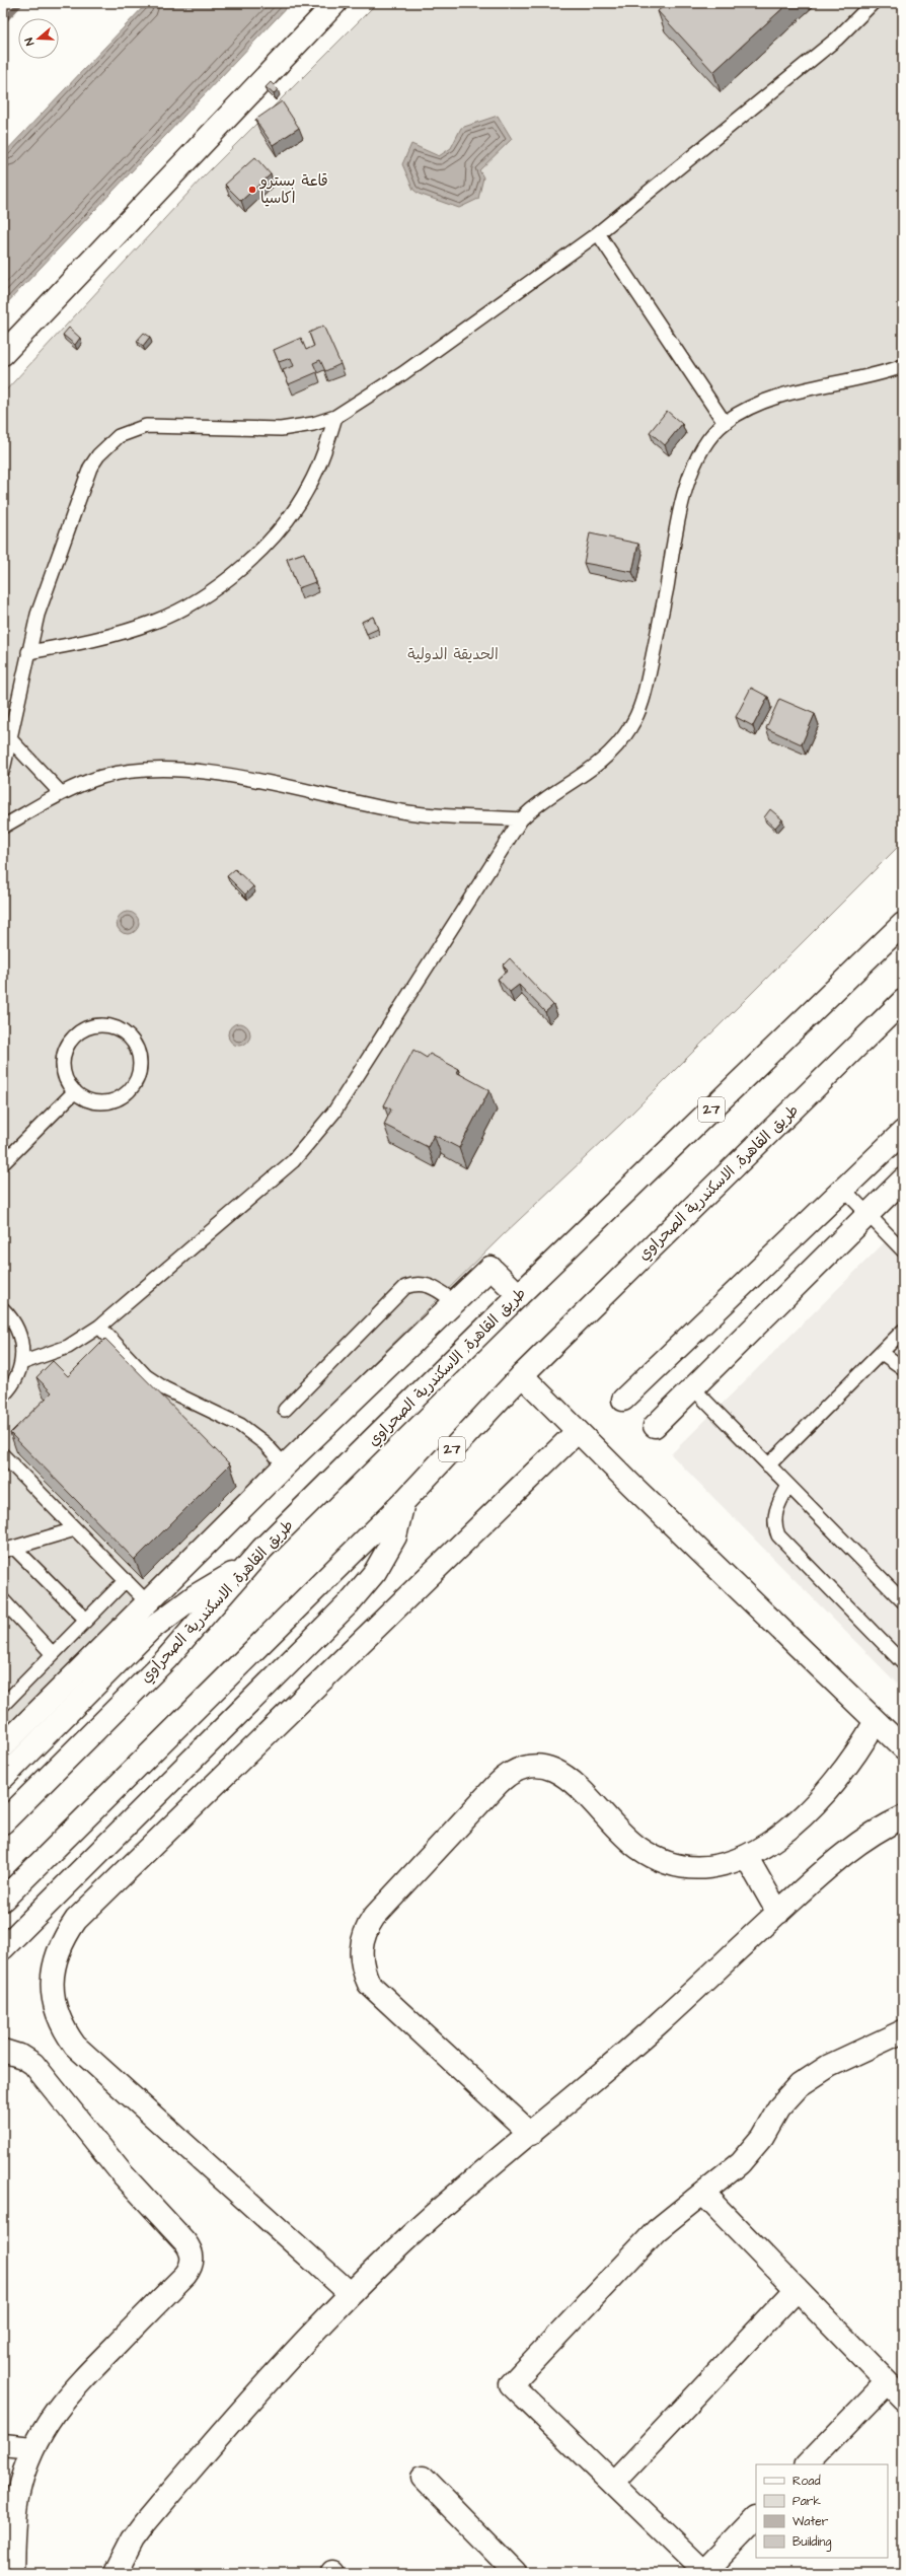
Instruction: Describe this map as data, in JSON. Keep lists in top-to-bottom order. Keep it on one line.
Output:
{"streets":{"main road":["27","طريق القاهرة, الاسكندرية الصحراوي"]},"parks":["الحديقة الدولية"],"places":["قاعة بسترو اكاسيا"],"legend":["Road","Park","Water","Building"],"north":"left"}
